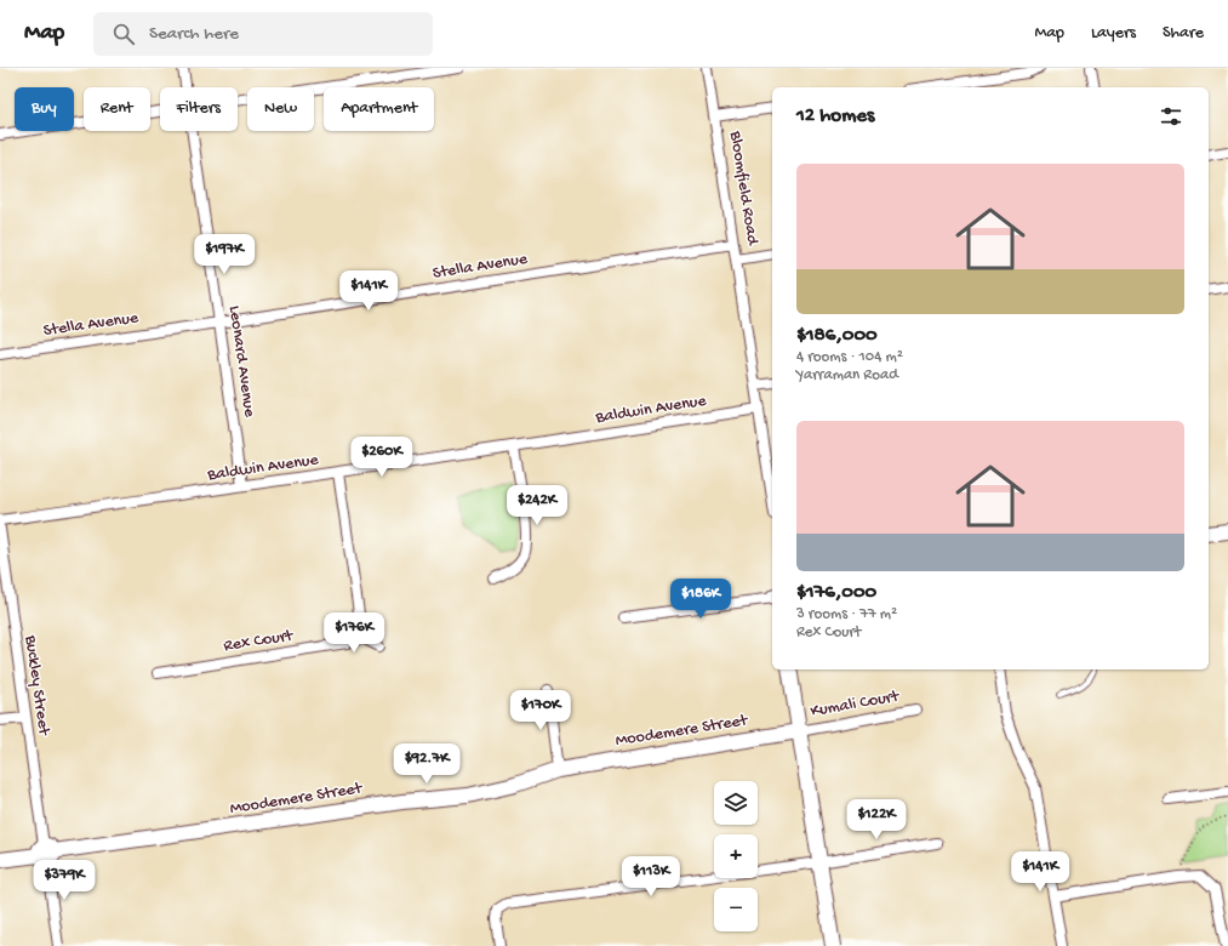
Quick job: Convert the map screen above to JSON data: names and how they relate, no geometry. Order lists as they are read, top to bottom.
{
  "streets": {
    "street": [
      "Bloomfield Road",
      "Stella Avenue",
      "Leonard Avenue",
      "Baldwin Avenue",
      "Rex Court",
      "Buckley Street",
      "Kumali Court",
      "Moodemere Street"
    ]
  },
  "crossings": [
    ["Bloomfield Road", "Stella Avenue"],
    ["Bloomfield Road", "Baldwin Avenue"],
    ["Stella Avenue", "Leonard Avenue"],
    ["Leonard Avenue", "Baldwin Avenue"],
    ["Buckley Street", "Moodemere Street"],
    ["Kumali Court", "Moodemere Street"]
  ],
  "page": {
    "header": "Map",
    "search": "Search here",
    "nav": ["Map", "Layers", "Share"],
    "chip": [
      "Buy",
      "Rent",
      "Filters",
      "New",
      "Apartment"
    ],
    "heading": "12 homes",
    "list": [
      {
        "name": "$186,000",
        "note": "4 rooms · 104 m² · Yarraman Road"
      },
      {
        "name": "$176,000",
        "note": "3 rooms · 77 m² · Rex Court"
      }
    ],
    "price": [
      "$197K",
      "$141K",
      "$260K",
      "$242K",
      "$186K",
      "$176K",
      "$170K",
      "$92.7K",
      "$122K",
      "$141K",
      "$113K",
      "$379K"
    ],
    "map_buttons": ["+", "−"]
  }
}
